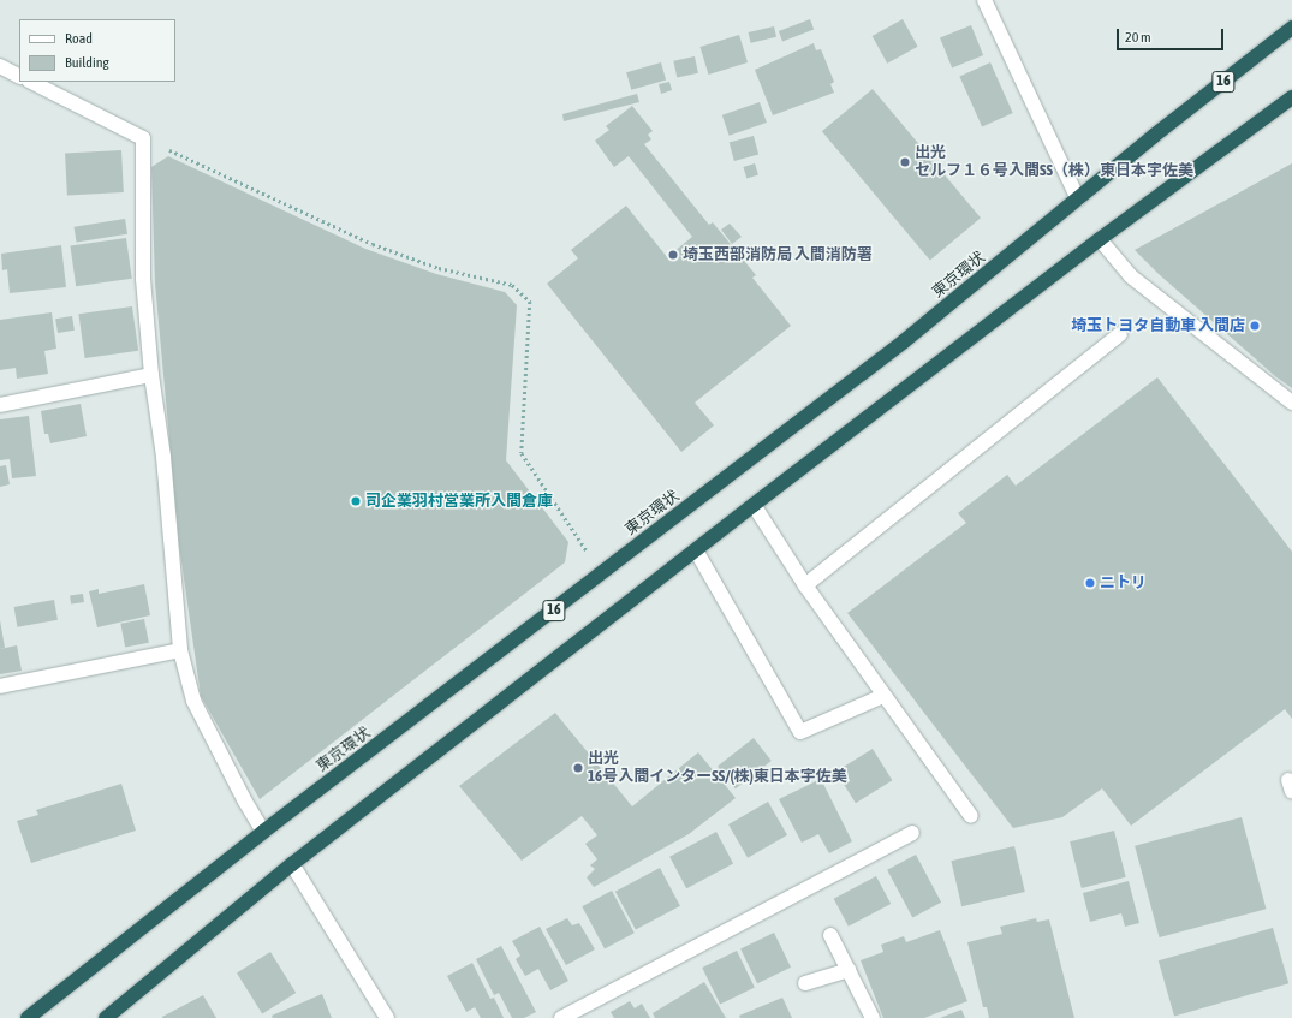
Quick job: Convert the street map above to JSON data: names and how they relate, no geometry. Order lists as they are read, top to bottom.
{
  "streets": {
    "highway": ["16", "東京環状"]
  },
  "places": [
    "出光 セルフ１６号入間SS（株）東日本宇佐美",
    "埼玉西部消防局 入間消防署",
    "埼玉トヨタ自動車 入間店",
    "司企業羽村営業所入間倉庫",
    "ニトリ",
    "出光 16号入間インターSS/(株)東日本宇佐美"
  ],
  "legend": ["Road", "Building"],
  "scale_bar": "20 m"
}
